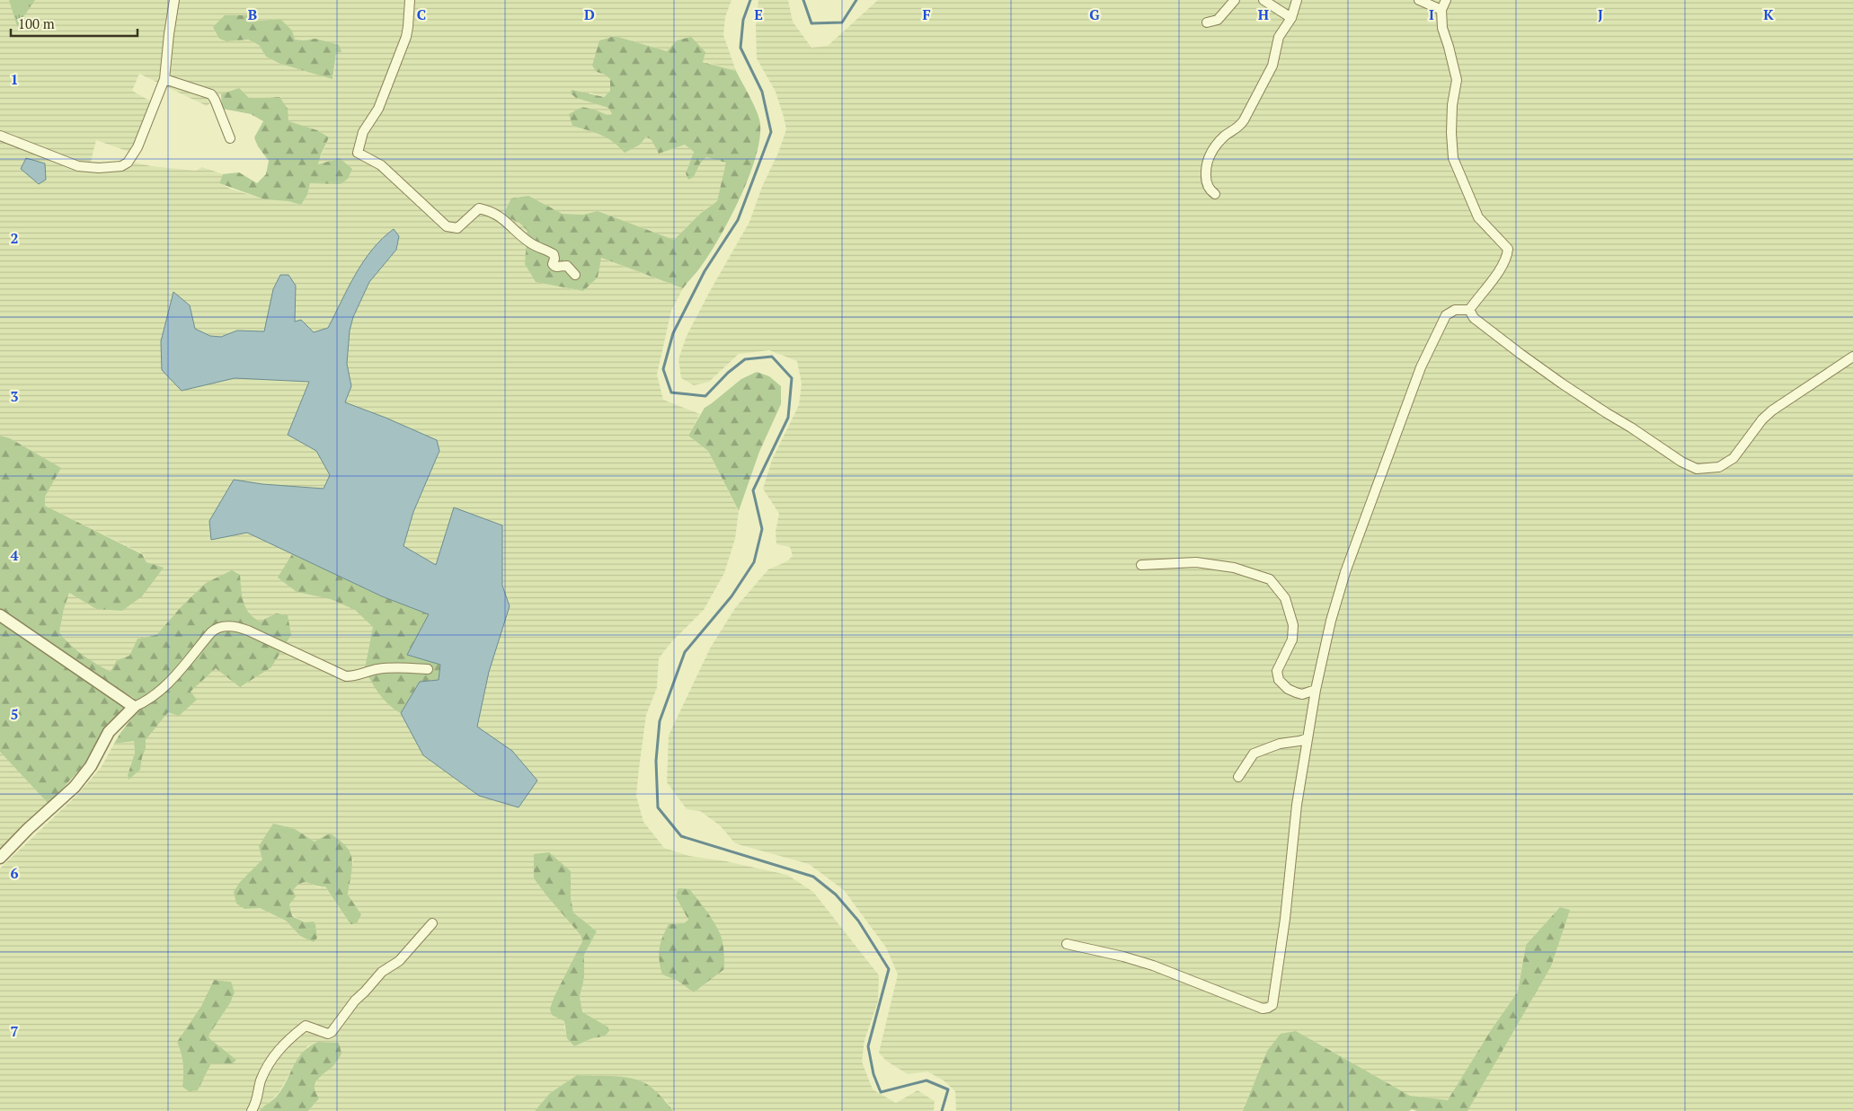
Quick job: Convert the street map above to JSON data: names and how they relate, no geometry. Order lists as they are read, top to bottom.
{
  "scale_bar": "100 m",
  "grid": {
    "columns": [
      "B",
      "C",
      "D",
      "E",
      "F",
      "G",
      "H",
      "I",
      "J",
      "K"
    ],
    "rows": [
      "1",
      "2",
      "3",
      "4",
      "5",
      "6",
      "7"
    ]
  }
}
